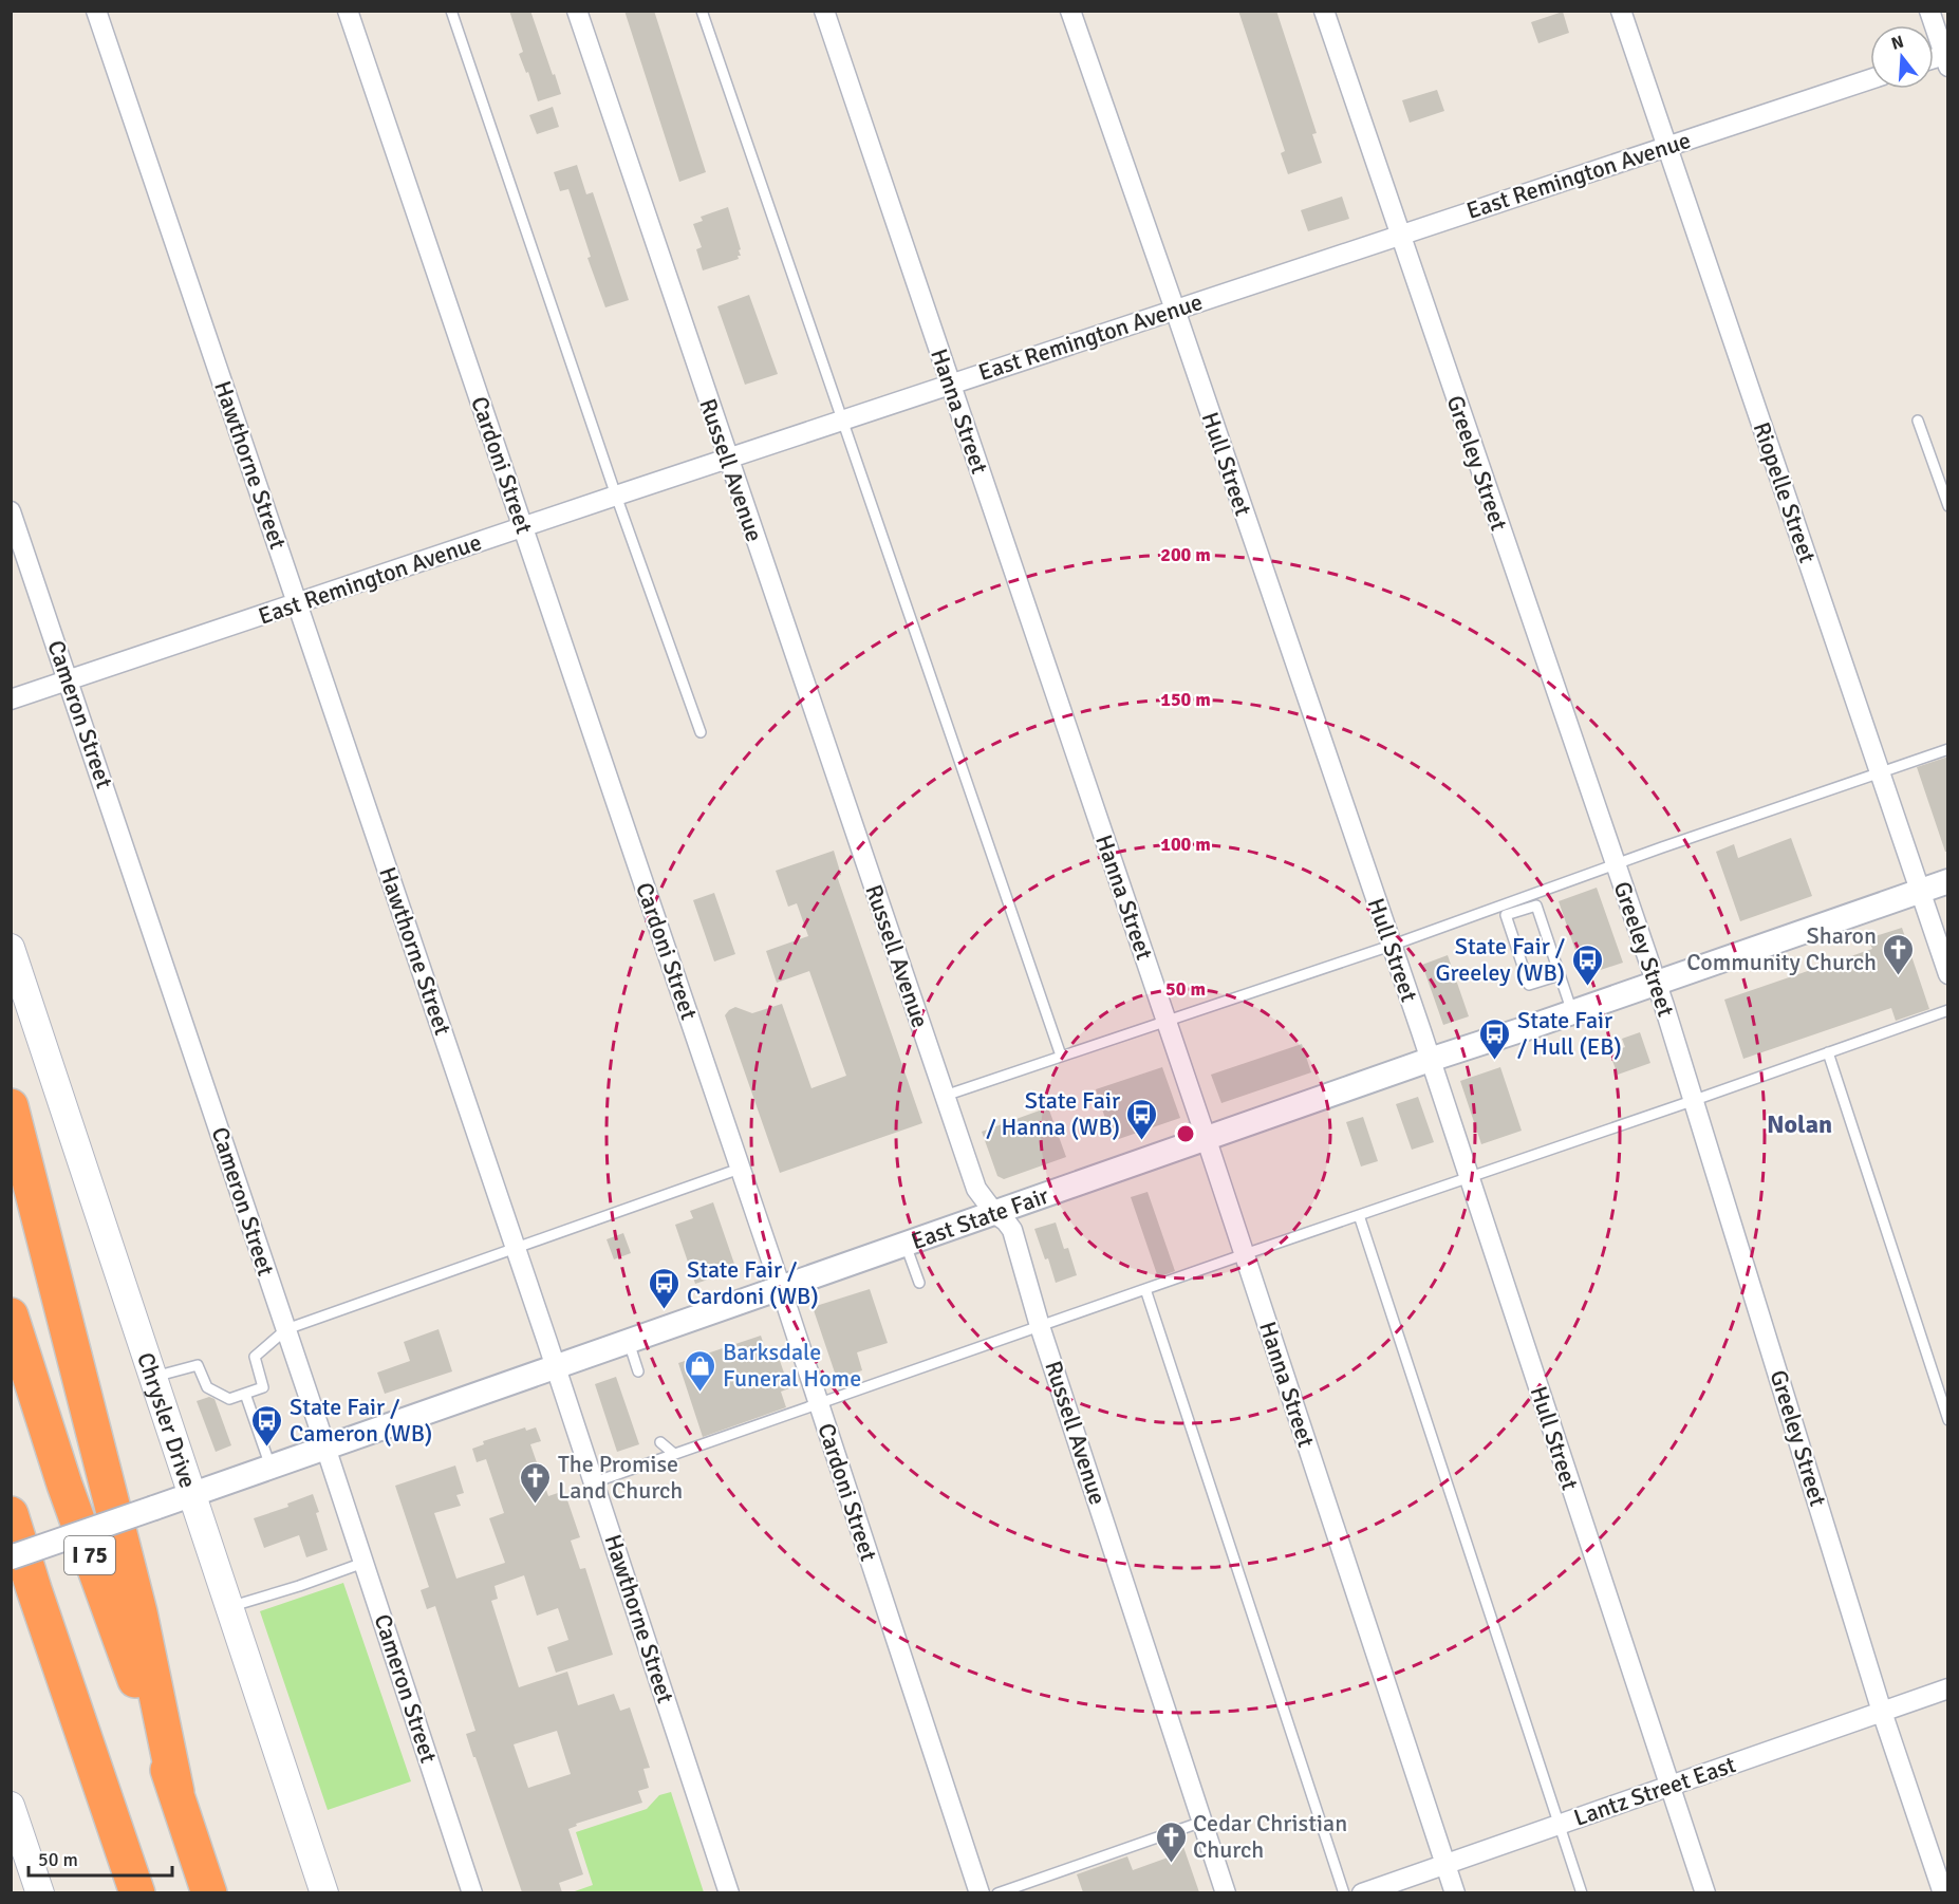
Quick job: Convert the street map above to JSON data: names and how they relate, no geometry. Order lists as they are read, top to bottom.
{
  "streets": {
    "highway": ["I 75"],
    "main road": ["Chrysler Drive"],
    "street": [
      "East Remington Avenue",
      "Hanna Street",
      "Greeley Street",
      "Hull Street",
      "Hawthorne Street",
      "Cardoni Street",
      "Russell Avenue",
      "Riopelle Street",
      "Cameron Street",
      "East State Fair",
      "Lantz Street East"
    ]
  },
  "crossings": [
    ["East Remington Avenue", "Hanna Street"],
    ["East Remington Avenue", "Greeley Street"],
    ["East Remington Avenue", "Hull Street"],
    ["East Remington Avenue", "Hawthorne Street"],
    ["East Remington Avenue", "Cardoni Street"],
    ["East Remington Avenue", "Russell Avenue"],
    ["East Remington Avenue", "Riopelle Street"],
    ["East Remington Avenue", "Cameron Street"],
    ["Hanna Street", "East State Fair"],
    ["Hanna Street", "Lantz Street East"],
    ["Greeley Street", "East State Fair"],
    ["Greeley Street", "Lantz Street East"],
    ["Hull Street", "East State Fair"],
    ["Hull Street", "Lantz Street East"],
    ["Hawthorne Street", "East State Fair"],
    ["Cardoni Street", "East State Fair"],
    ["Russell Avenue", "East State Fair"],
    ["Riopelle Street", "East State Fair"],
    ["Cameron Street", "East State Fair"],
    ["East State Fair", "Chrysler Drive"]
  ],
  "districts": ["Nolan"],
  "places": {
    "church": ["Sharon Community Church", "The Promise Land Church", "Cedar Christian Church"],
    "bus stop": [
      "State Fair / Greeley (WB)",
      "State Fair / Hull (EB)",
      "State Fair / Hanna (WB)",
      "State Fair / Cardoni (WB)",
      "State Fair / Cameron (WB)"
    ],
    "shop": ["Barksdale Funeral Home"]
  },
  "scale_bar": "50 m",
  "north": "top",
  "rings": [
    "200 m",
    "150 m",
    "100 m",
    "50 m"
  ]
}
